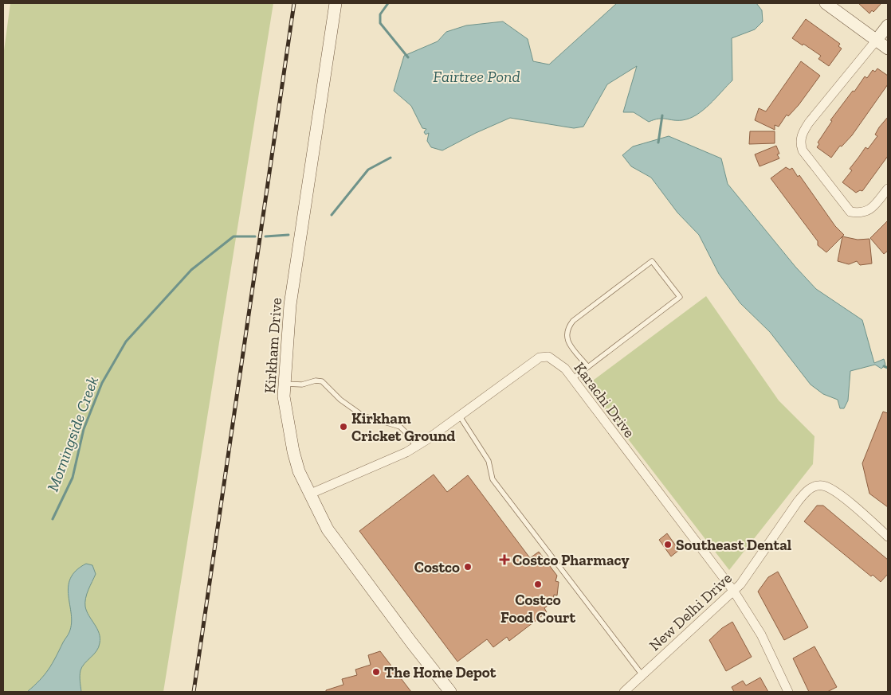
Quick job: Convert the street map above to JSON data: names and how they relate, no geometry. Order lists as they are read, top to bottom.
{
  "streets": {
    "street": ["Kirkham Drive", "Karachi Drive", "New Delhi Drive"]
  },
  "crossings": [
    ["Kirkham Drive", "Karachi Drive"],
    ["Karachi Drive", "New Delhi Drive"]
  ],
  "water": ["Fairtree Pond", "Morningside Creek"],
  "places": {
    "other": [
      "Kirkham Cricket Ground",
      "Southeast Dental",
      "Costco",
      "Costco Food Court",
      "The Home Depot"
    ],
    "health": ["Costco Pharmacy"]
  }
}
